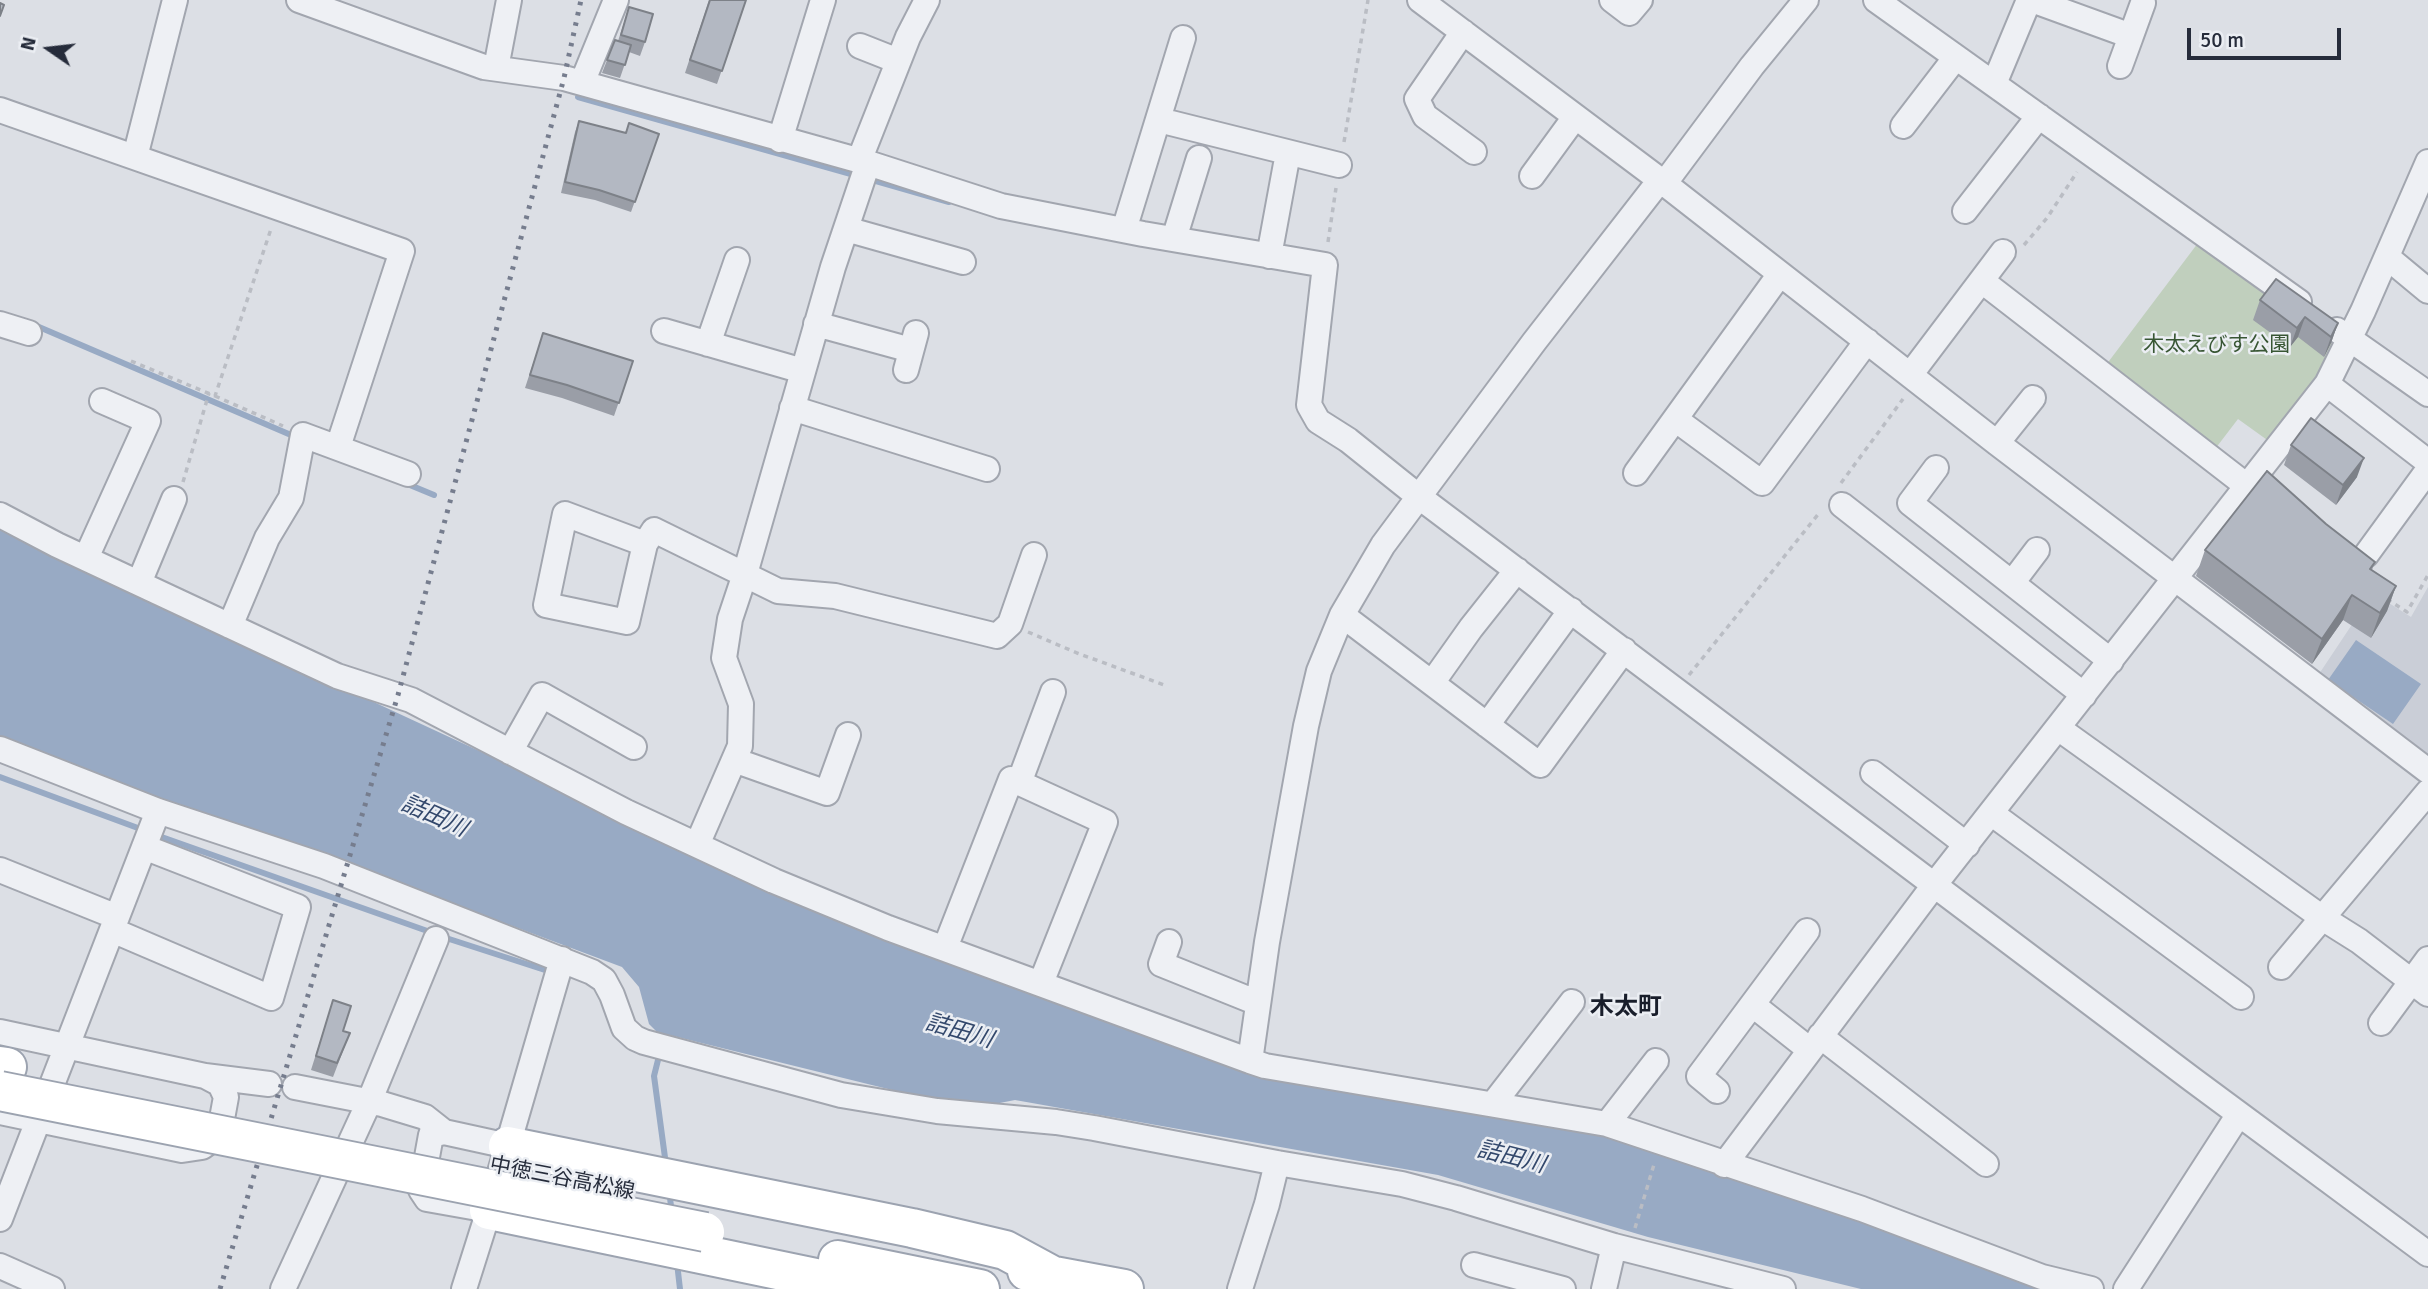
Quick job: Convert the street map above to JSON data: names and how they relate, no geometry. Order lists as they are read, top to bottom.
{
  "streets": {
    "main road": ["中徳三谷高松線"]
  },
  "districts": ["木太町"],
  "water": ["詰田川"],
  "parks": ["木太えびす公園"],
  "scale_bar": "50 m",
  "north": "left"
}
